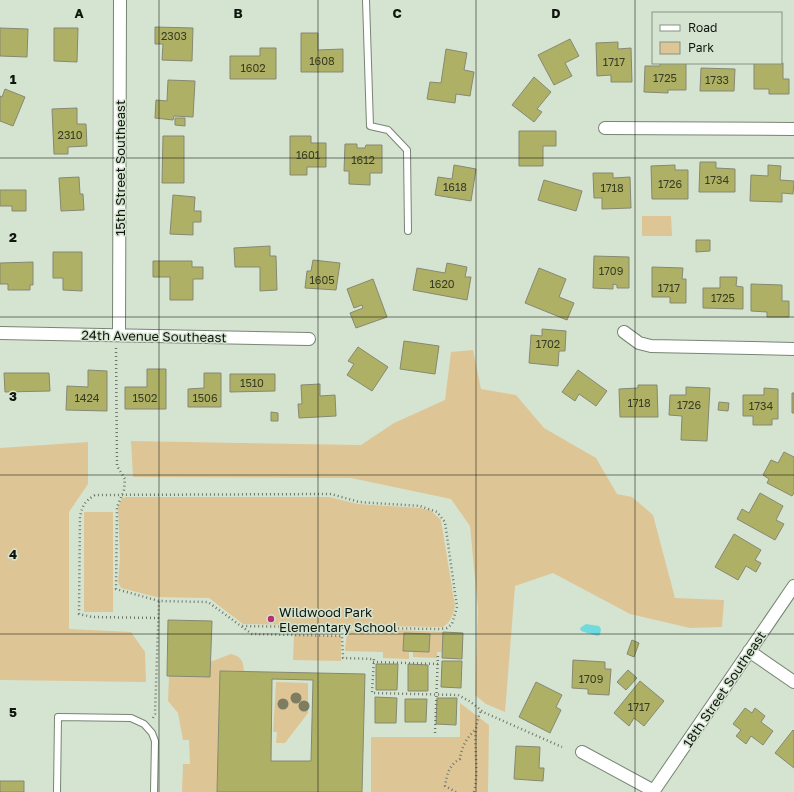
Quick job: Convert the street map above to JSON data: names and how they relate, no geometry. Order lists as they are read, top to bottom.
{
  "streets": {
    "street": ["15th Street Southeast", "24th Avenue Southeast", "18th Street Southeast"]
  },
  "crossings": [
    ["15th Street Southeast", "24th Avenue Southeast"]
  ],
  "places": ["Wildwood Park Elementary School"],
  "house_numbers": [
    "2303",
    "1608",
    "1717",
    "1602",
    "1725",
    "1733",
    "2310",
    "1601",
    "1612",
    "1734",
    "1726",
    "1618",
    "1718",
    "1709",
    "1605",
    "1620",
    "1717",
    "1725",
    "1702",
    "1510",
    "1424",
    "1502",
    "1506",
    "1718",
    "1726",
    "1734",
    "1709",
    "1717"
  ],
  "legend": ["Road", "Park"],
  "grid": {
    "columns": [
      "A",
      "B",
      "C",
      "D"
    ],
    "rows": [
      "1",
      "2",
      "3",
      "4",
      "5"
    ]
  }
}
